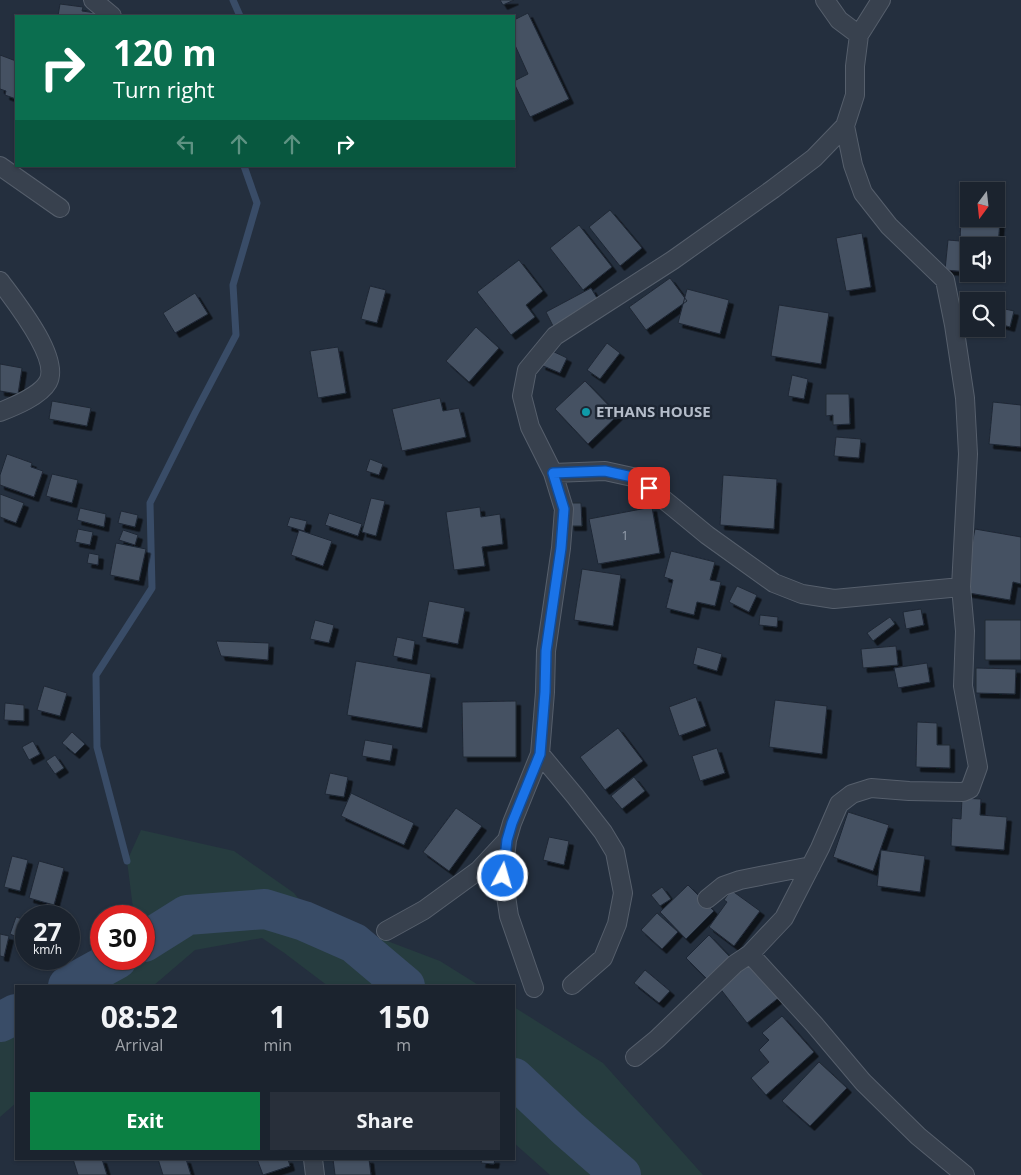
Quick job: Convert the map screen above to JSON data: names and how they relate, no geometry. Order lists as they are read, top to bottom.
{
  "places": ["ETHANS HOUSE"],
  "house_numbers": ["1"],
  "north": "bottom",
  "page": {
    "turn": ["120 m", "Turn right"],
    "speed": "27 km/h",
    "limit": "30",
    "eta": [
      "08:52",
      "Arrival",
      "1",
      "min",
      "150",
      "m"
    ],
    "buttons": ["Exit", "Share"]
  }
}
